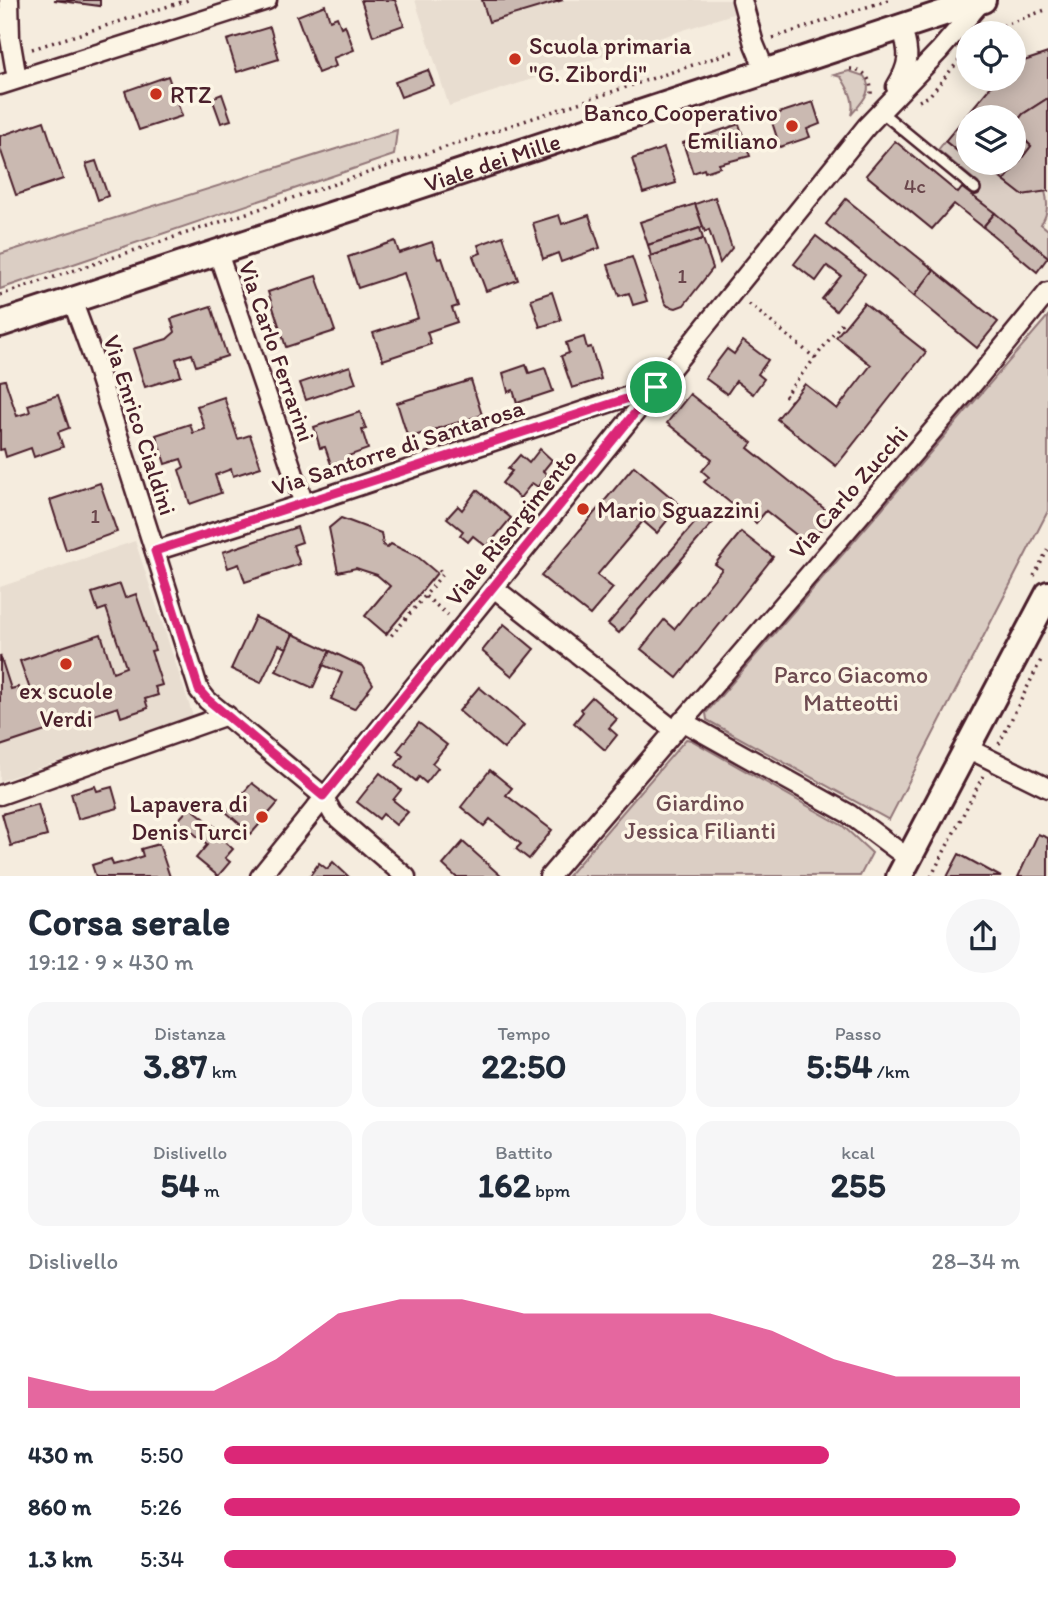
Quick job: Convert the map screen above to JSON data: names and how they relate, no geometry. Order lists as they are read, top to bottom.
{
  "streets": {
    "main road": ["Viale dei Mille"],
    "street": [
      "Via Carlo Ferrarini",
      "Via Enrico Cialdini",
      "Via Santorre di Santarosa",
      "Via Carlo Zucchi",
      "Viale Risorgimento"
    ]
  },
  "crossings": [
    ["Viale dei Mille", "Via Carlo Ferrarini"],
    ["Viale dei Mille", "Via Enrico Cialdini"],
    ["Viale dei Mille", "Viale Risorgimento"],
    ["Via Carlo Ferrarini", "Via Santorre di Santarosa"],
    ["Via Enrico Cialdini", "Via Santorre di Santarosa"],
    ["Via Enrico Cialdini", "Viale Risorgimento"],
    ["Via Santorre di Santarosa", "Viale Risorgimento"]
  ],
  "parks": ["Parco Giacomo Matteotti", "Giardino Jessica Filianti"],
  "places": [
    "Scuola primaria \"G. Zibordi\"",
    "RTZ",
    "Banco Cooperativo Emiliano",
    "Mario Sguazzini",
    "ex scuole Verdi",
    "Lapavera di Denis Turci"
  ],
  "house_numbers": ["4c", "1", "1"],
  "page": {
    "heading": ["Corsa serale", "19:12 · 9 × 430 m"],
    "stats": [
      ["Distanza", "3.87 km"],
      ["Tempo", "22:50"],
      ["Passo", "5:54 /km"],
      ["Dislivello", "54 m"],
      ["Battito", "162 bpm"],
      ["kcal", "255"]
    ],
    "chart": ["Dislivello", "28–34 m"],
    "list": [
      {
        "name": "430 m",
        "note": "5:50"
      },
      {
        "name": "860 m",
        "note": "5:26"
      },
      {
        "name": "1.3 km",
        "note": "5:34"
      }
    ]
  }
}
